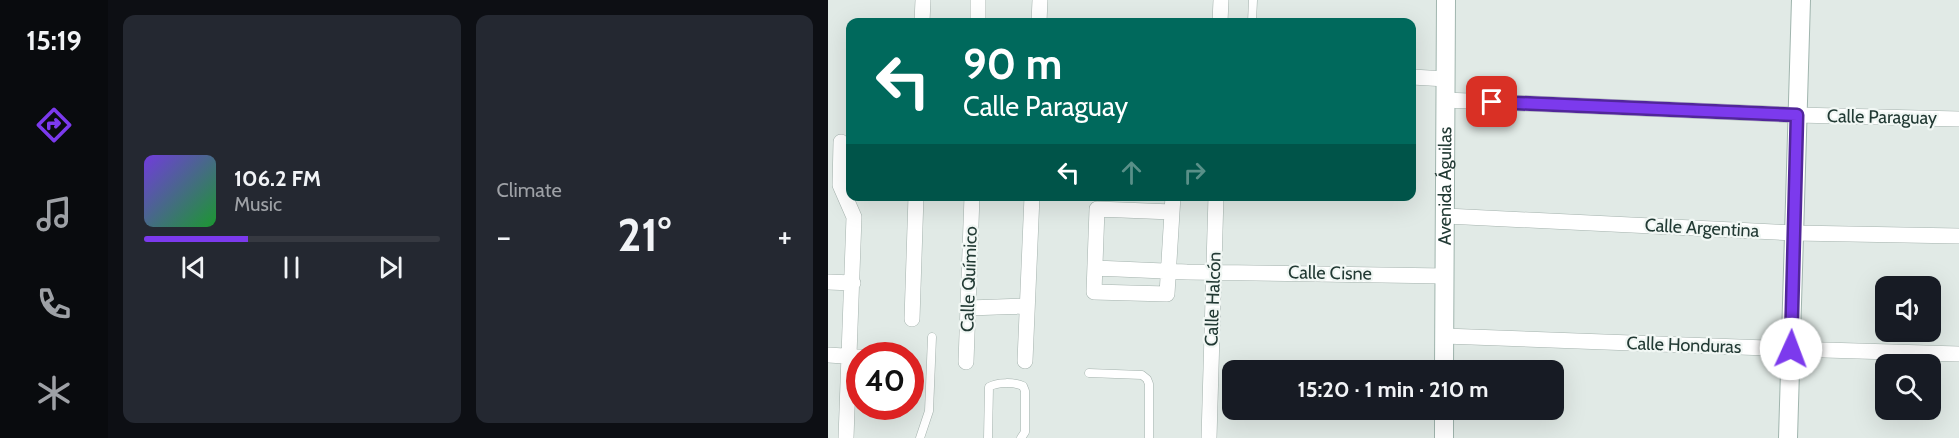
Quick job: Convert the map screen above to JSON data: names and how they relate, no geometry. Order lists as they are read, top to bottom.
{
  "streets": {
    "street": [
      "Calle Paraguay",
      "Avenida Águilas",
      "Calle Argentina",
      "Calle Cisne",
      "Calle Químico",
      "Calle Halcón",
      "Calle Honduras"
    ]
  },
  "crossings": [
    ["Calle Paraguay", "Avenida Águilas"],
    ["Avenida Águilas", "Calle Argentina"],
    ["Avenida Águilas", "Calle Cisne"],
    ["Avenida Águilas", "Calle Honduras"],
    ["Calle Cisne", "Calle Halcón"]
  ],
  "page": {
    "tabs": "15:19",
    "tile": "Climate",
    "turn": ["90 m", "Calle Paraguay"],
    "song": ["106.2 FM", "Music"],
    "heat": ["−", "21°", "+"],
    "limit": "40",
    "trip": "15:20 · 1 min · 210 m"
  }
}
